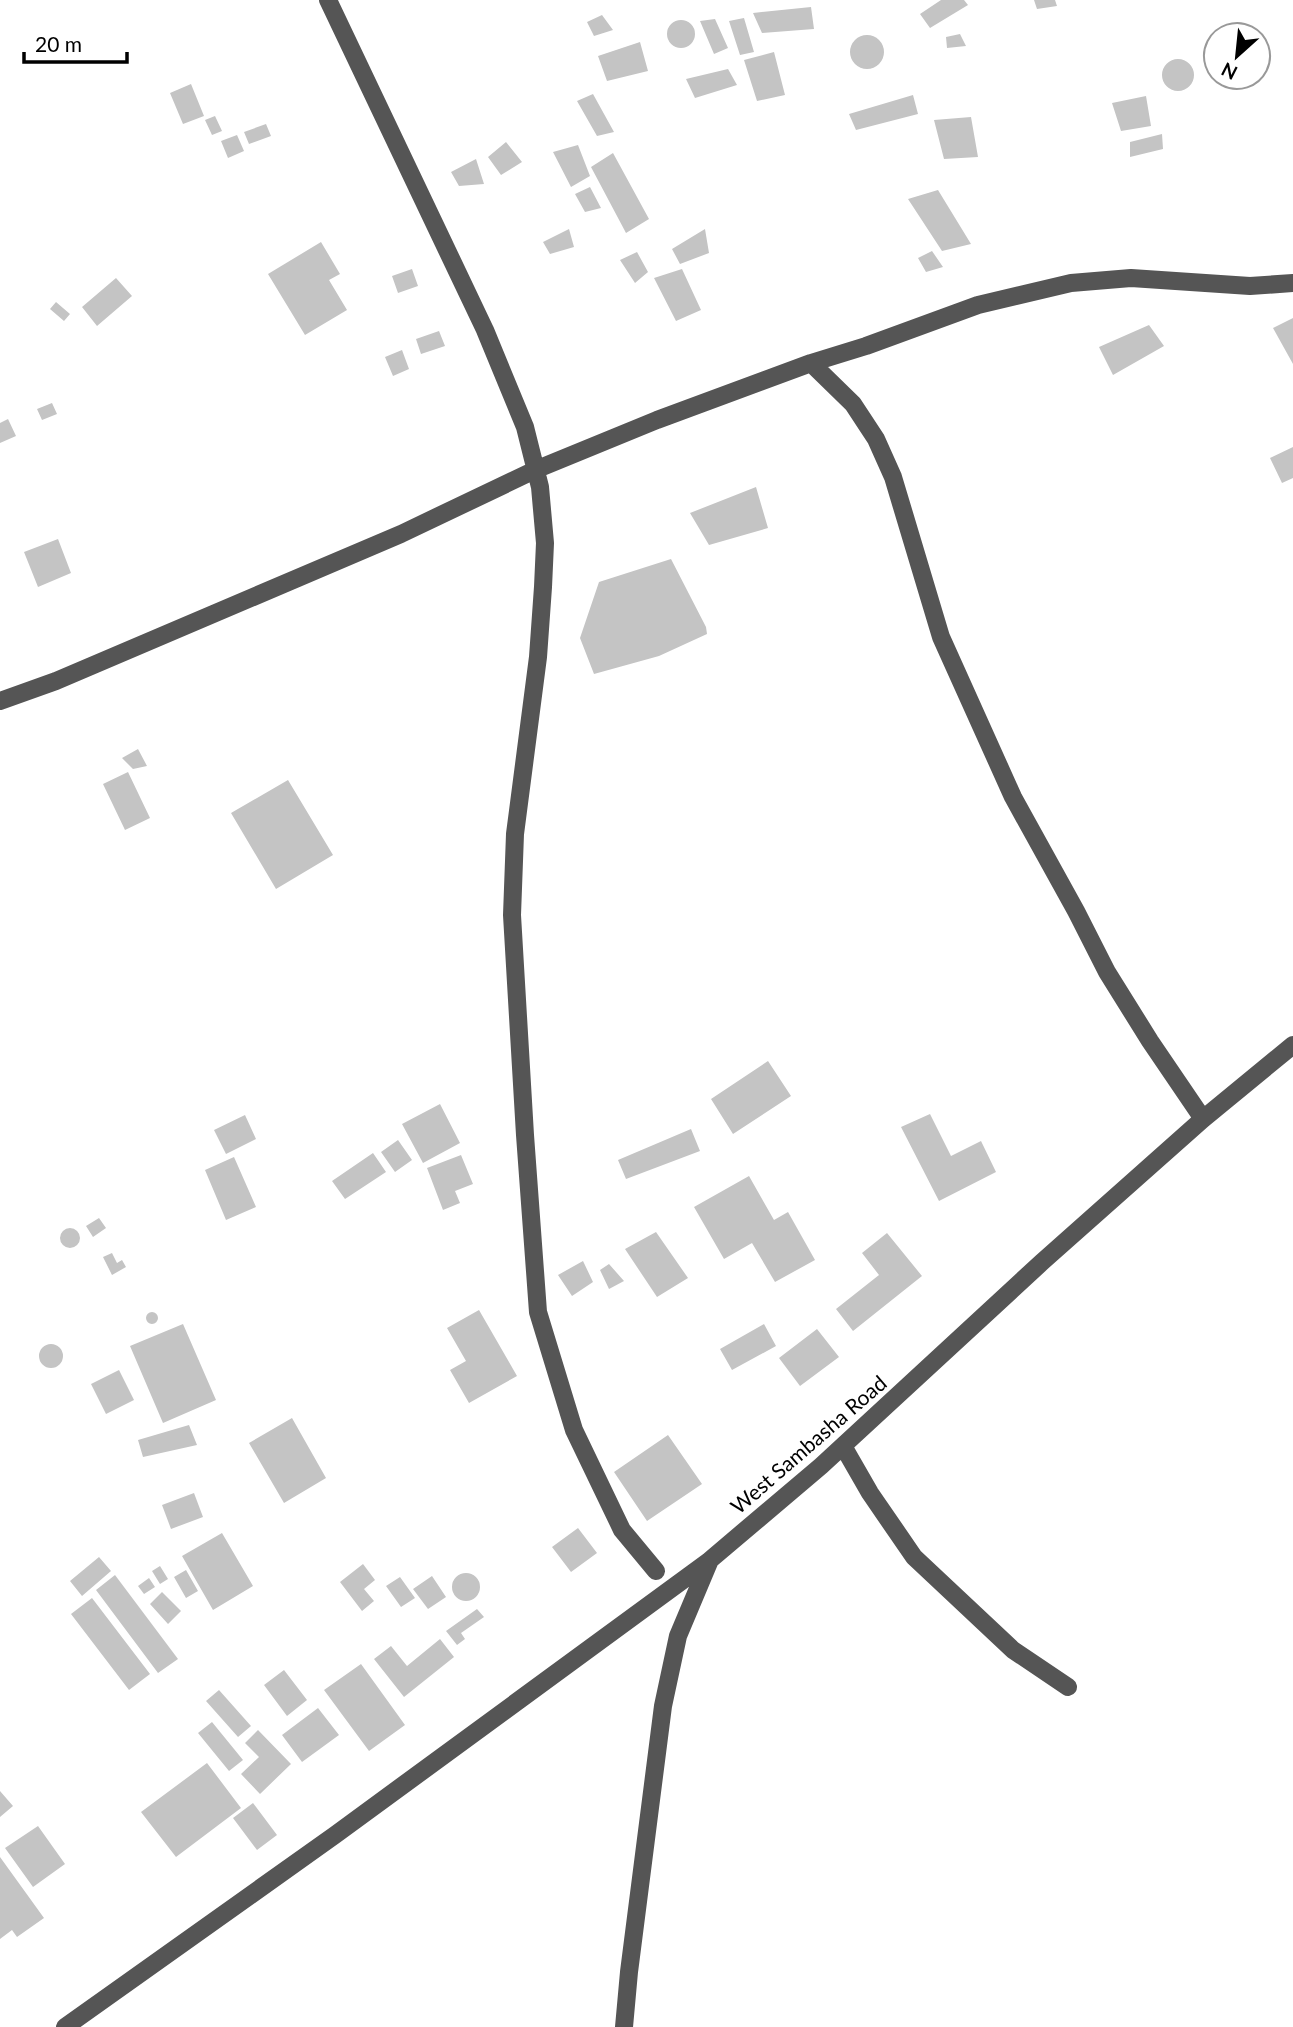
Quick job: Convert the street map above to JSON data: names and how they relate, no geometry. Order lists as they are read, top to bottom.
{
  "streets": {
    "street": ["West Sambasha Road"]
  },
  "scale_bar": "20 m",
  "north": "bottom left"
}
